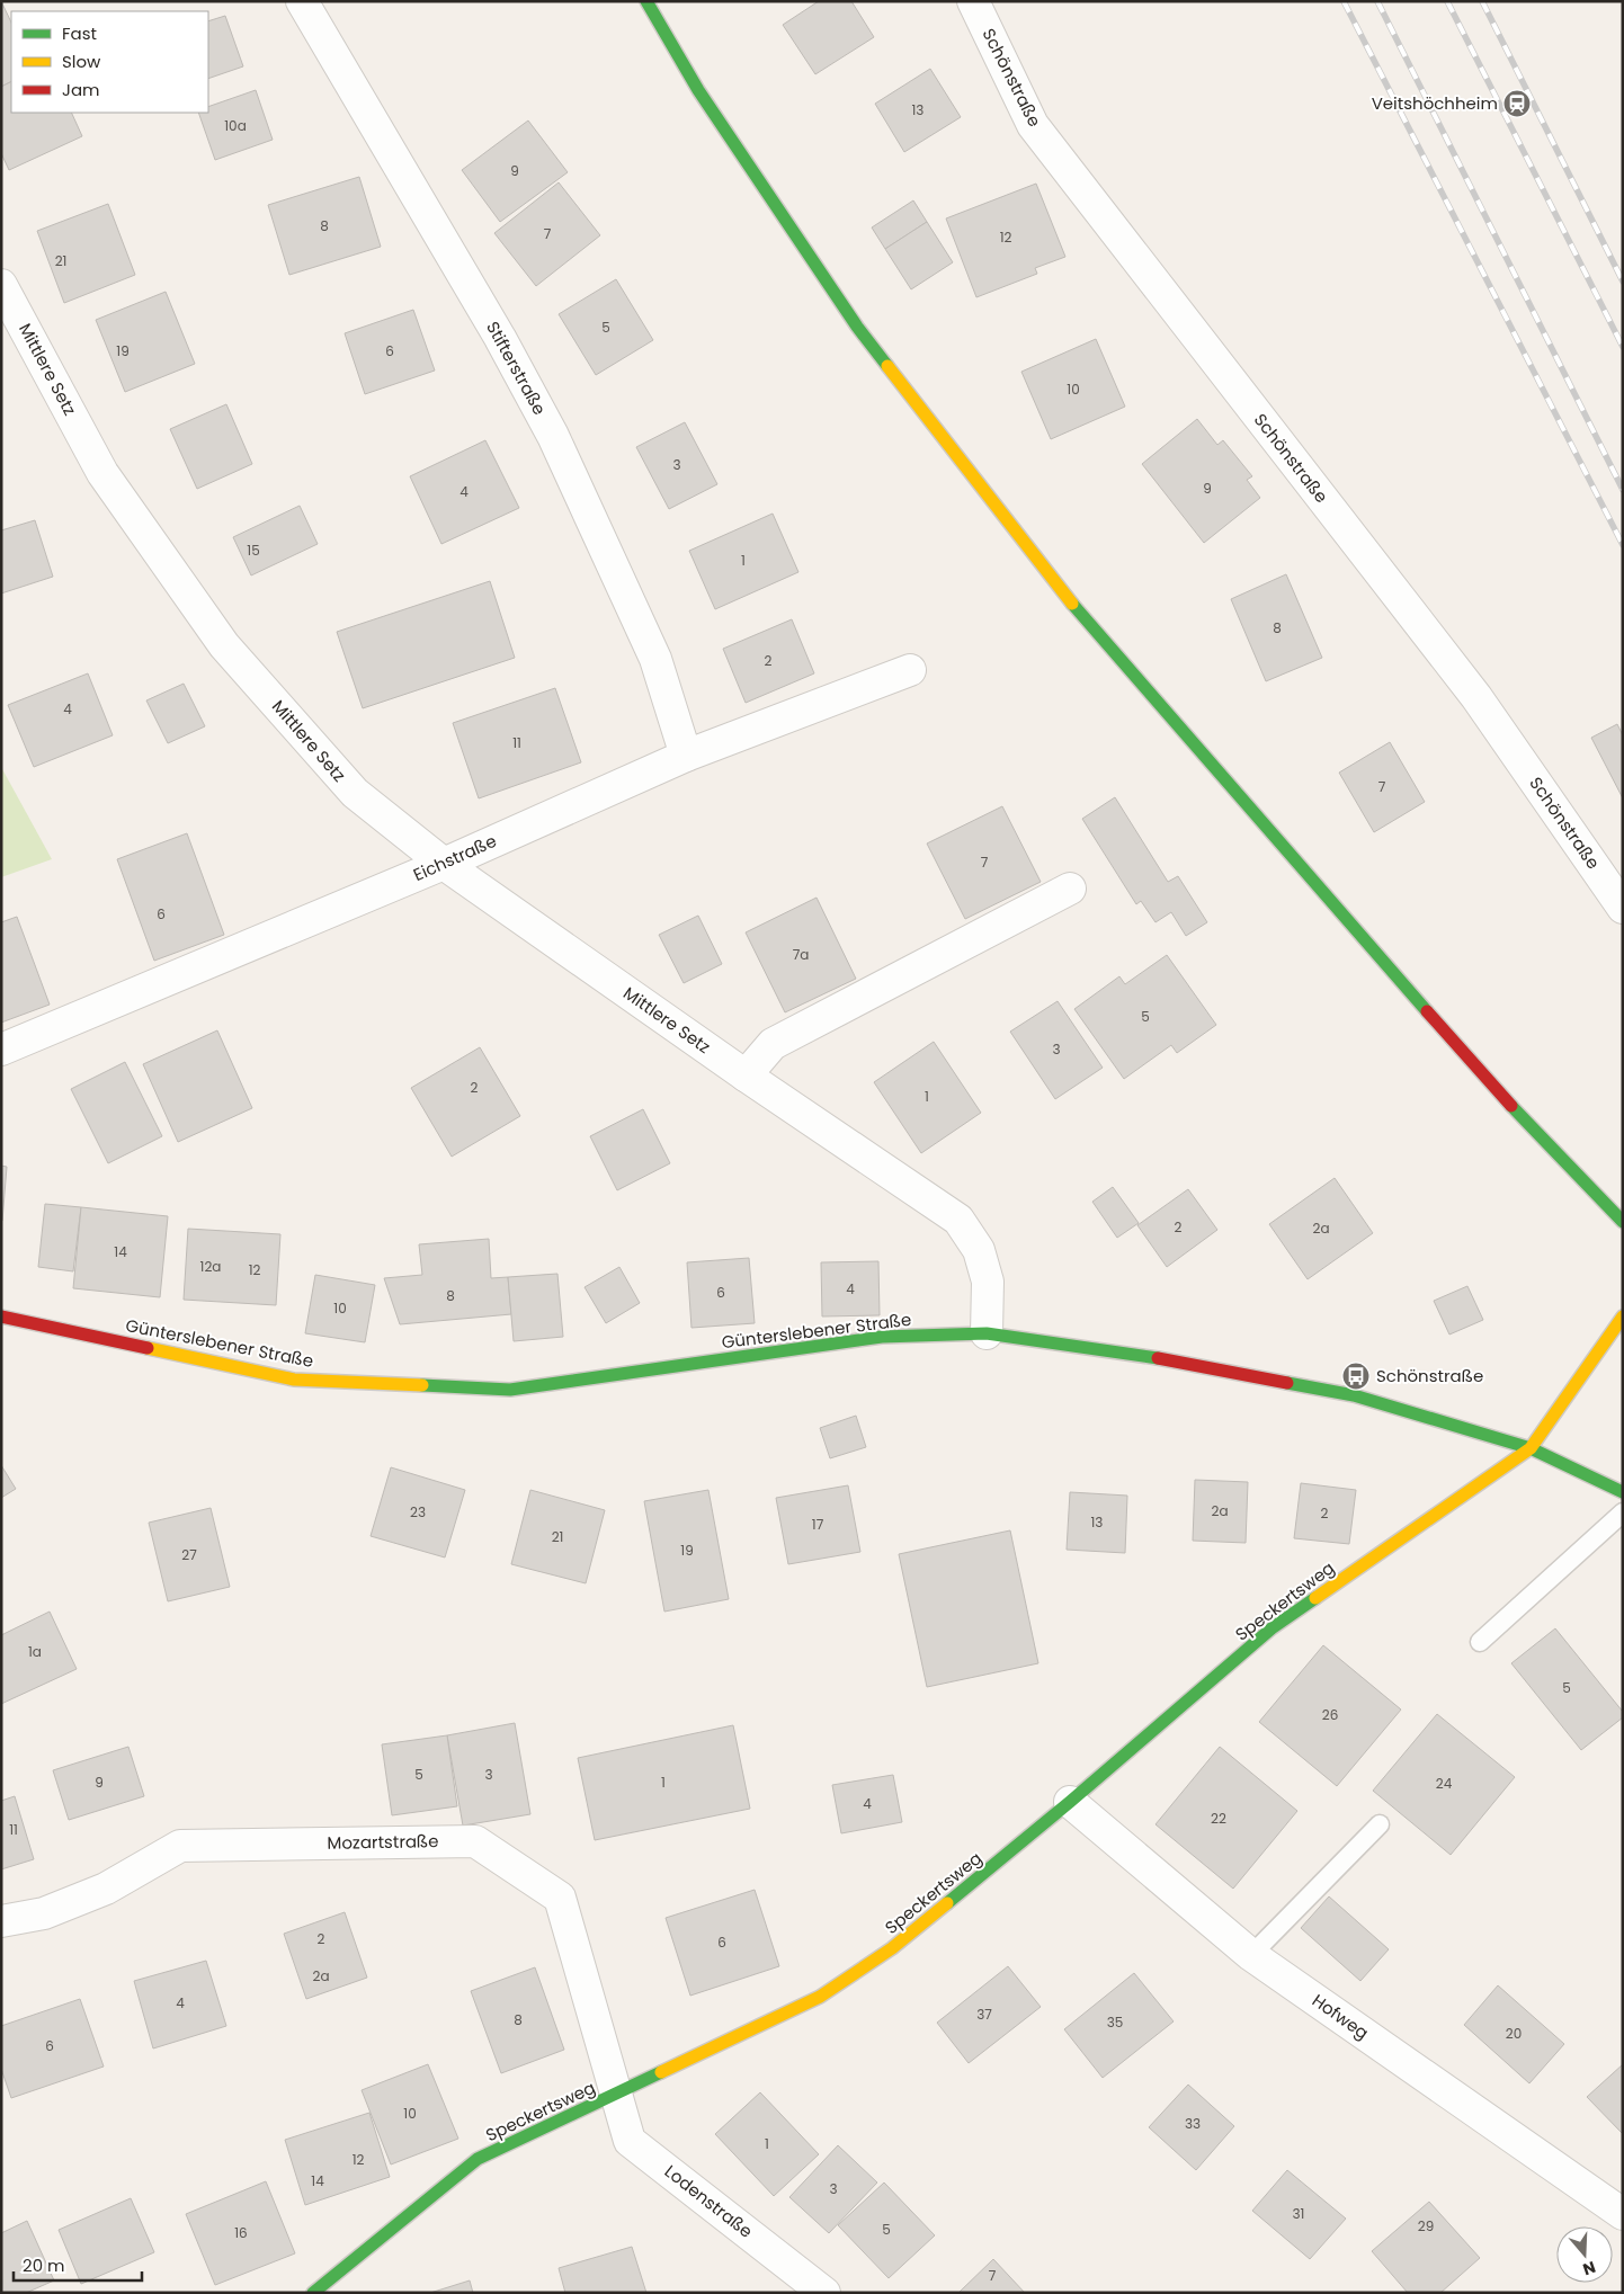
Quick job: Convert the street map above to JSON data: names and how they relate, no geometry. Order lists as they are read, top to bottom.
{
  "streets": {
    "street": [
      "Schönstraße",
      "Stifterstraße",
      "Mittlere Setz",
      "Eichstraße",
      "Günterslebener Straße",
      "Speckertsweg",
      "Mozartstraße",
      "Hofweg",
      "Lodenstraße"
    ]
  },
  "crossings": [
    ["Stifterstraße", "Eichstraße"],
    ["Mittlere Setz", "Eichstraße"],
    ["Mittlere Setz", "Günterslebener Straße"],
    ["Günterslebener Straße", "Speckertsweg"],
    ["Speckertsweg", "Mozartstraße"],
    ["Speckertsweg", "Hofweg"],
    ["Speckertsweg", "Lodenstraße"],
    ["Mozartstraße", "Lodenstraße"]
  ],
  "places": {
    "station": ["Veitshöchheim"],
    "bus stop": ["Schönstraße"]
  },
  "house_numbers": [
    "13",
    "10a",
    "9",
    "8",
    "7",
    "12",
    "21",
    "5",
    "19",
    "6",
    "10",
    "3",
    "9",
    "4",
    "15",
    "1",
    "8",
    "2",
    "4",
    "11",
    "7",
    "7",
    "6",
    "7a",
    "5",
    "3",
    "2",
    "1",
    "2",
    "2a",
    "14",
    "12a",
    "12",
    "4",
    "6",
    "8",
    "10",
    "2a",
    "23",
    "2",
    "13",
    "17",
    "21",
    "19",
    "27",
    "1a",
    "5",
    "26",
    "5",
    "3",
    "9",
    "1",
    "24",
    "4",
    "22",
    "11",
    "2",
    "6",
    "2a",
    "4",
    "37",
    "8",
    "35",
    "20",
    "6",
    "10",
    "33",
    "1",
    "12",
    "14",
    "3",
    "31",
    "29",
    "5",
    "16",
    "7"
  ],
  "legend": ["Fast", "Slow", "Jam"],
  "scale_bar": "20 m",
  "north": "bottom"
}
